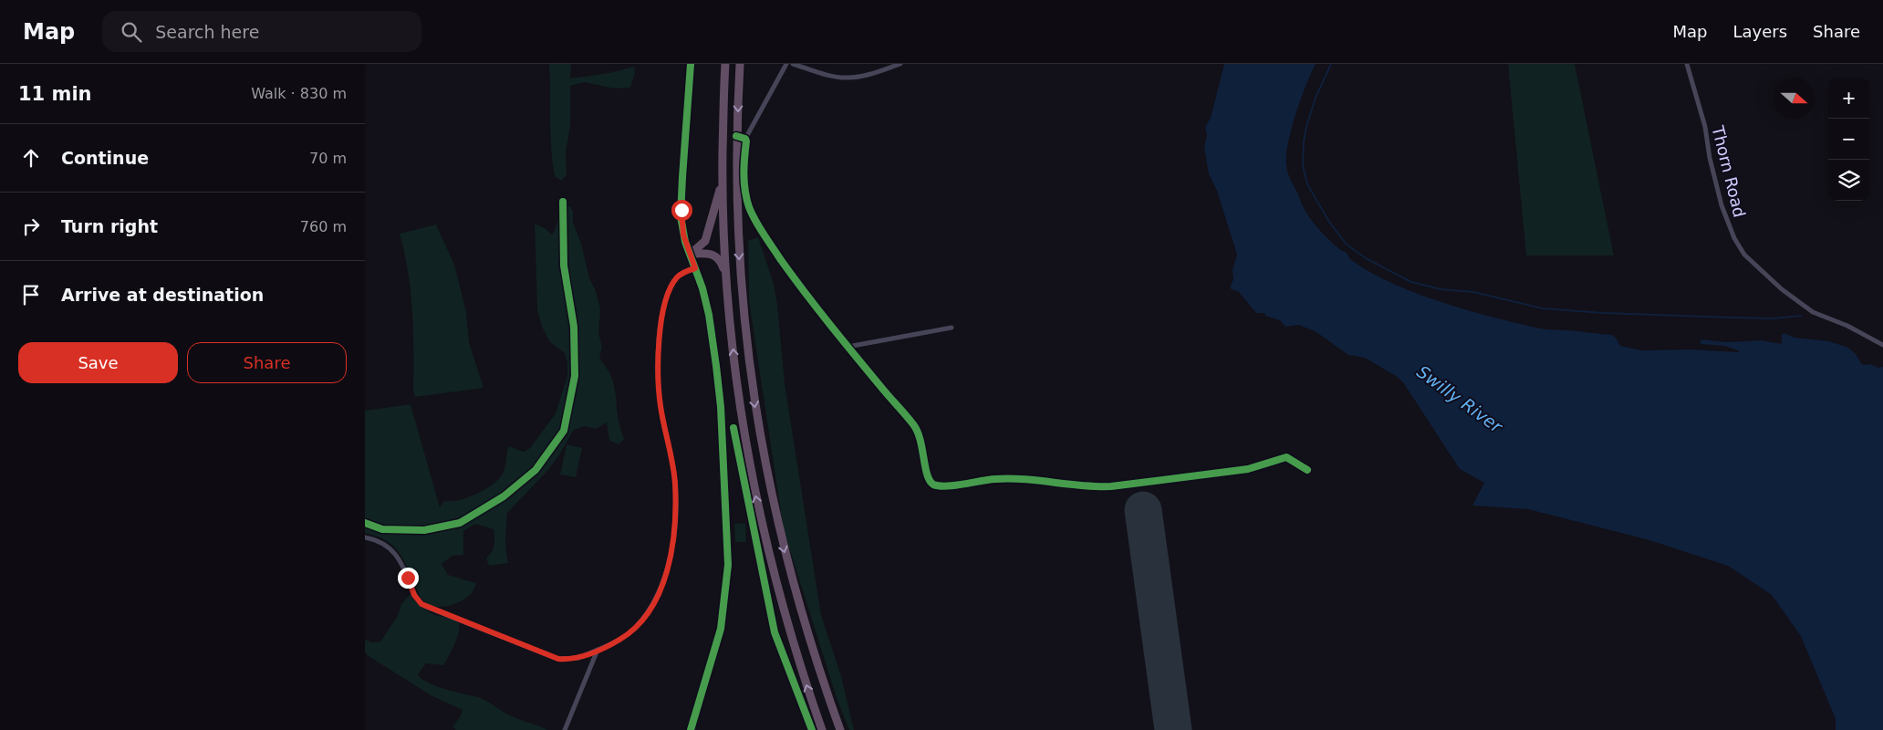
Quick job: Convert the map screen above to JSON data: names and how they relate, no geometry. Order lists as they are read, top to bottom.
{
  "streets": {
    "street": ["Thorn Road"]
  },
  "water": ["Swilly River"],
  "north": "right",
  "page": {
    "header": "Map",
    "search": "Search here",
    "nav": ["Map", "Layers", "Share"],
    "heading": ["11 min", "Walk · 830 m"],
    "map_buttons": ["+", "−"],
    "list": [
      ["Continue", "70 m"],
      ["Turn right", "760 m"],
      "Arrive at destination"
    ],
    "buttons": ["Save", "Share"]
  }
}
